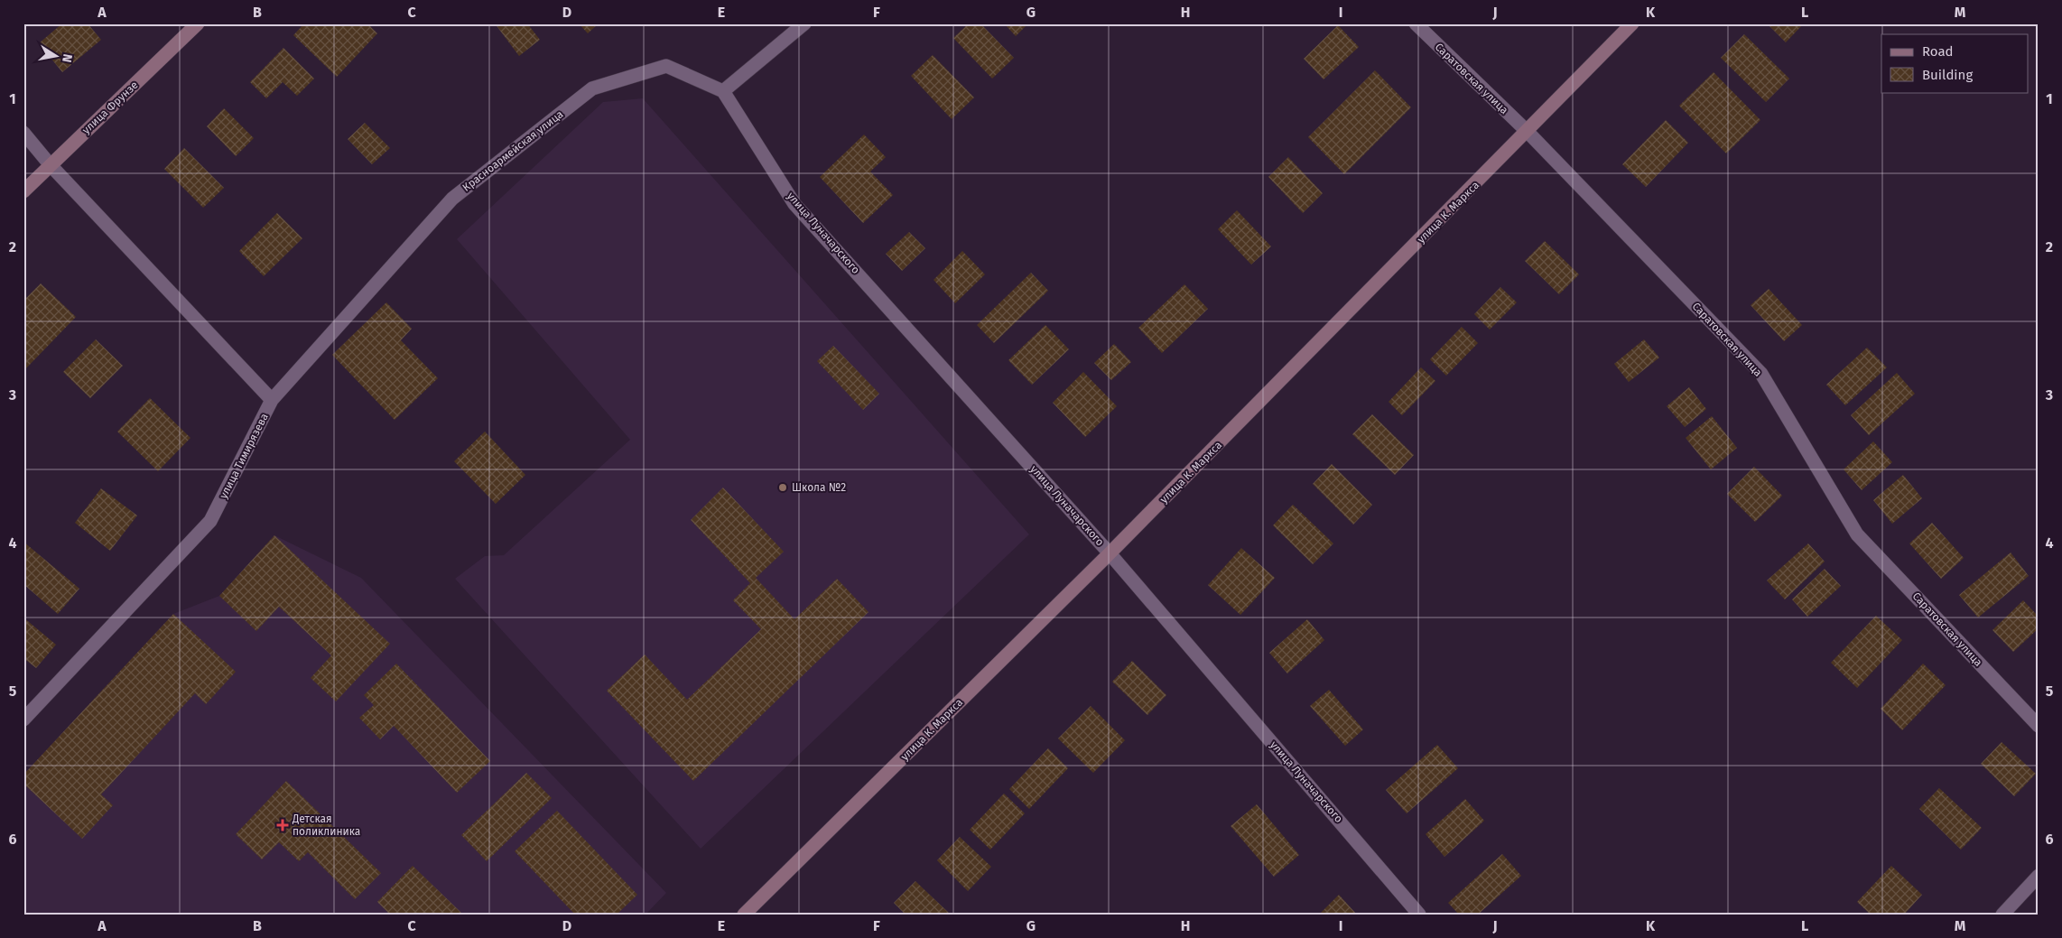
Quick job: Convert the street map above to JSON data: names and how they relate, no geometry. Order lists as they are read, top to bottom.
{
  "streets": {
    "main road": ["улица Фрунзе", "улица К. Маркса"],
    "street": [
      "Саратовская улица",
      "Красноармейская улица",
      "улица Луначарского",
      "улица Тимирязева"
    ]
  },
  "crossings": [
    ["Саратовская улица", "улица К. Маркса"],
    ["улица Фрунзе", "улица Тимирязева"],
    ["Красноармейская улица", "улица Луначарского"],
    ["Красноармейская улица", "улица Тимирязева"],
    ["улица К. Маркса", "улица Луначарского"]
  ],
  "places": {
    "other": ["Школа №2"],
    "health": ["Детская поликлиника"]
  },
  "legend": ["Road", "Building"],
  "north": "right",
  "grid": {
    "columns": [
      "A",
      "B",
      "C",
      "D",
      "E",
      "F",
      "G",
      "H",
      "I",
      "J",
      "K",
      "L",
      "M"
    ],
    "rows": [
      "1",
      "2",
      "3",
      "4",
      "5",
      "6"
    ]
  }
}
